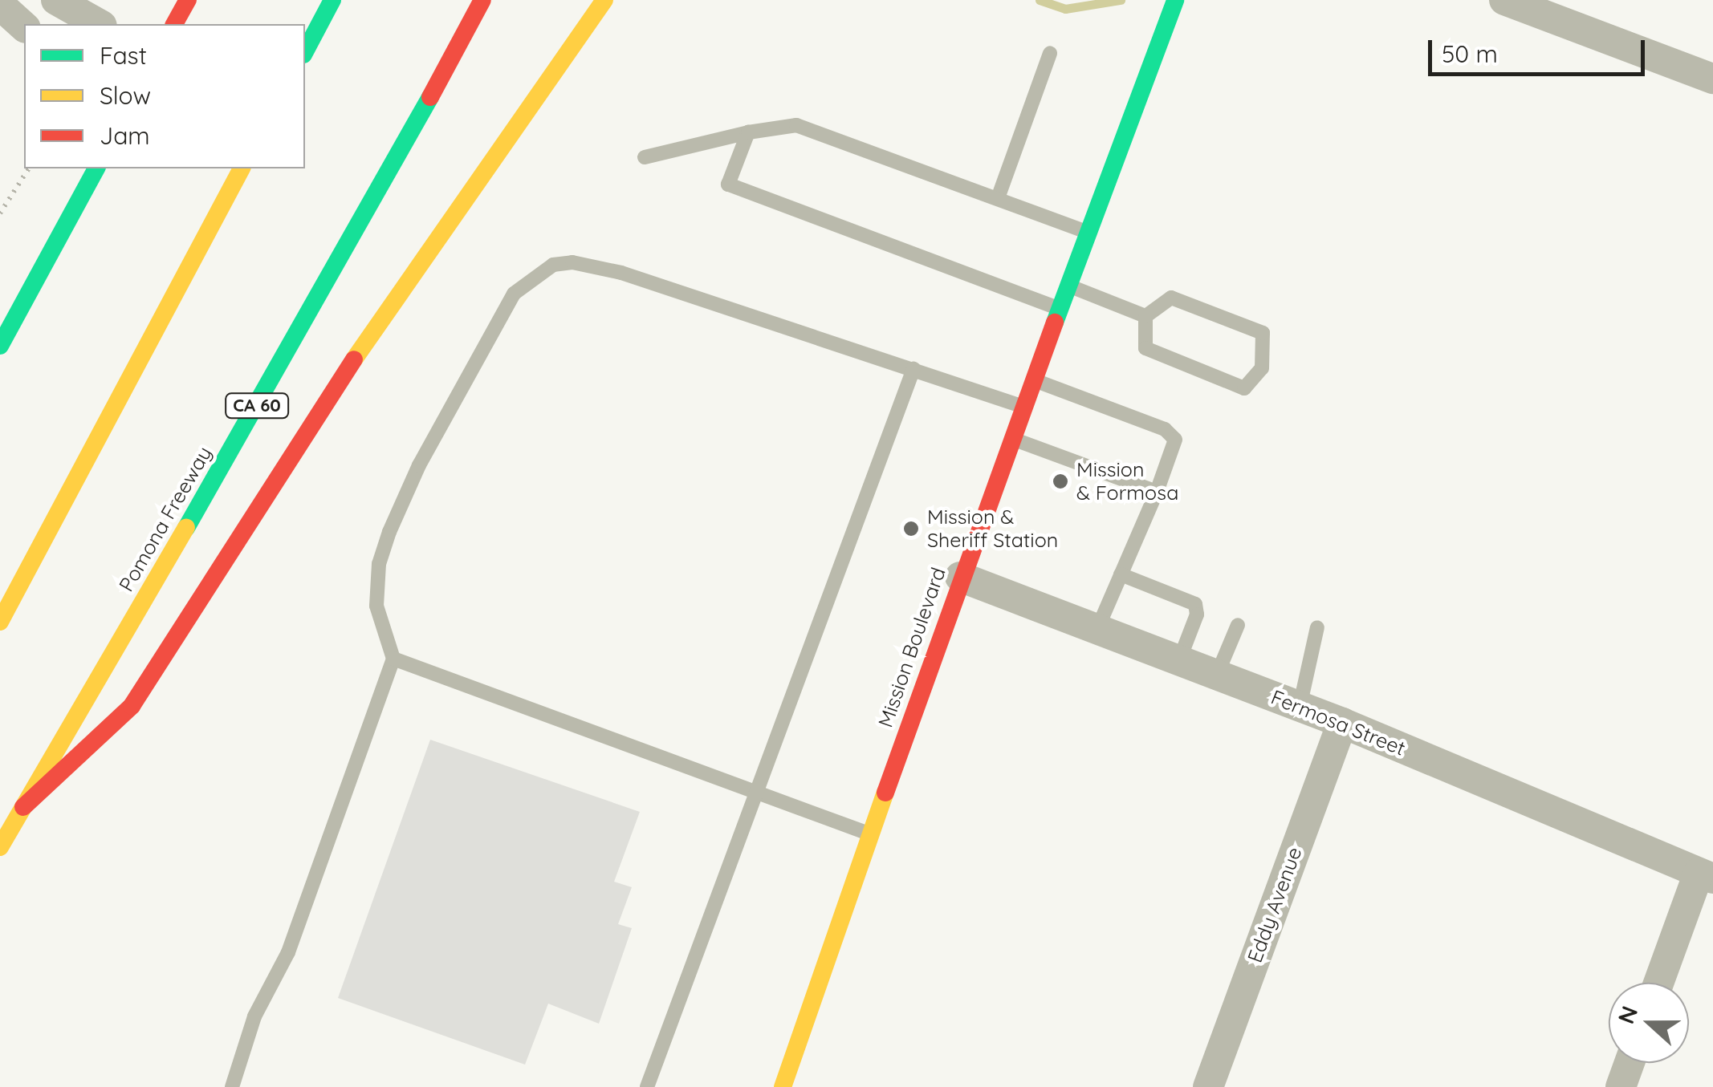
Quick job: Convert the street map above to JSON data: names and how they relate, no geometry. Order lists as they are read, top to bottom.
{
  "streets": {
    "main road": ["CA 60", "Pomona Freeway", "Mission Boulevard"],
    "street": ["Fermosa Street", "Eddy Avenue"]
  },
  "crossings": [
    ["Mission Boulevard", "Fermosa Street"],
    ["Fermosa Street", "Eddy Avenue"]
  ],
  "places": ["Mission & Formosa", "Mission & Sheriff Station"],
  "legend": ["Fast", "Slow", "Jam"],
  "scale_bar": "50 m",
  "north": "left"
}
